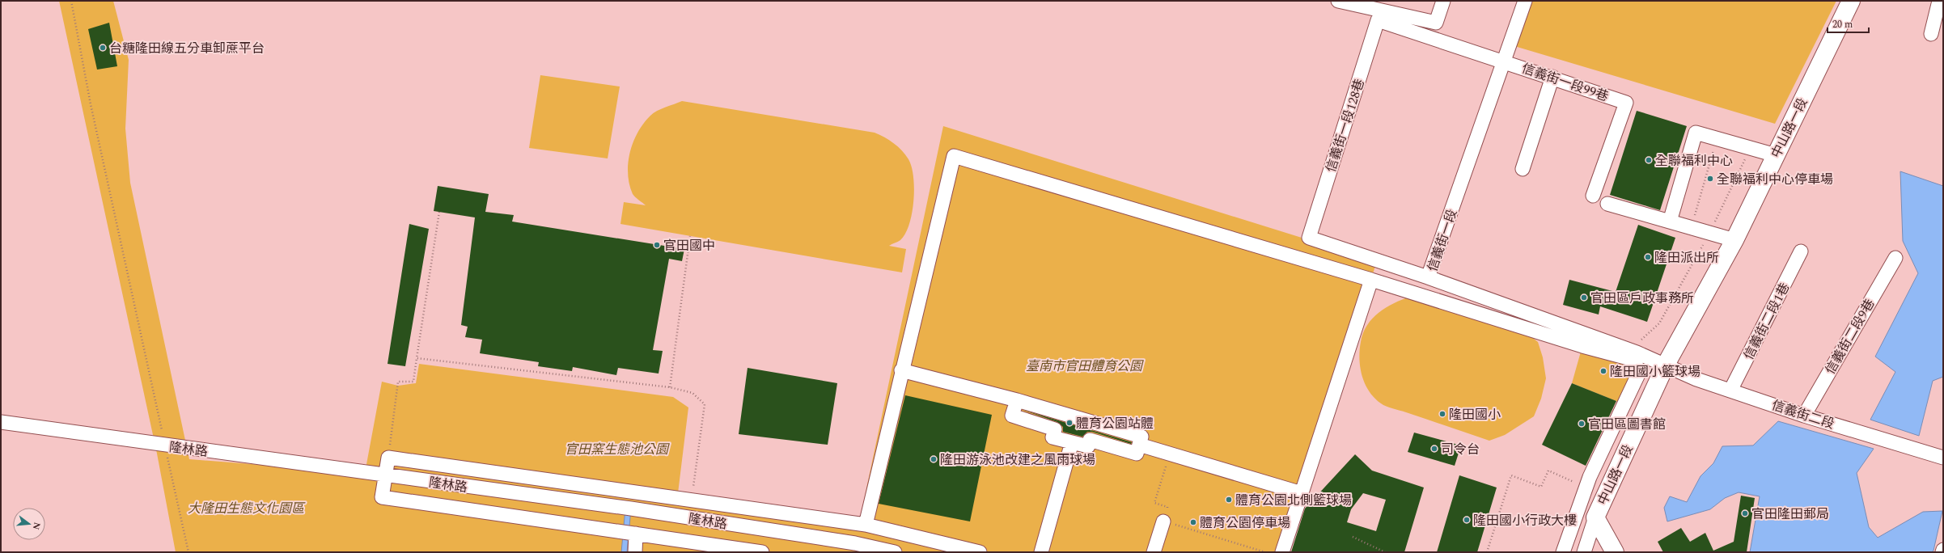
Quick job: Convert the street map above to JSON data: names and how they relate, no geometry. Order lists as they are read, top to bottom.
{
  "streets": {
    "main road": ["中山路一段"],
    "street": [
      "信義街一段99巷",
      "信義街一段128巷",
      "信義街一段",
      "信義街二段1巷",
      "信義街二段9巷",
      "信義街二段",
      "隆林路"
    ]
  },
  "crossings": [
    ["信義街一段99巷", "信義街一段128巷"],
    ["信義街一段99巷", "信義街一段"],
    ["信義街一段128巷", "信義街一段"],
    ["中山路一段", "信義街一段"],
    ["中山路一段", "信義街二段"],
    ["信義街一段", "信義街二段"],
    ["信義街二段1巷", "信義街二段"],
    ["信義街二段9巷", "信義街二段"]
  ],
  "parks": ["臺南市官田體育公園", "官田窯生態池公園", "大隆田生態文化園區"],
  "places": [
    "台糖隆田線五分車卸蔗平台",
    "全聯福利中心",
    "全聯福利中心停車場",
    "官田國中",
    "隆田派出所",
    "官田區戶政事務所",
    "隆田國小籃球場",
    "隆田國小",
    "體育公園站體",
    "官田區圖書館",
    "司令台",
    "隆田游泳池改建之風雨球場",
    "體育公園北側籃球場",
    "官田隆田郵局",
    "隆田國小行政大樓",
    "體育公園停車場"
  ],
  "scale_bar": "20 m",
  "north": "right"
}
